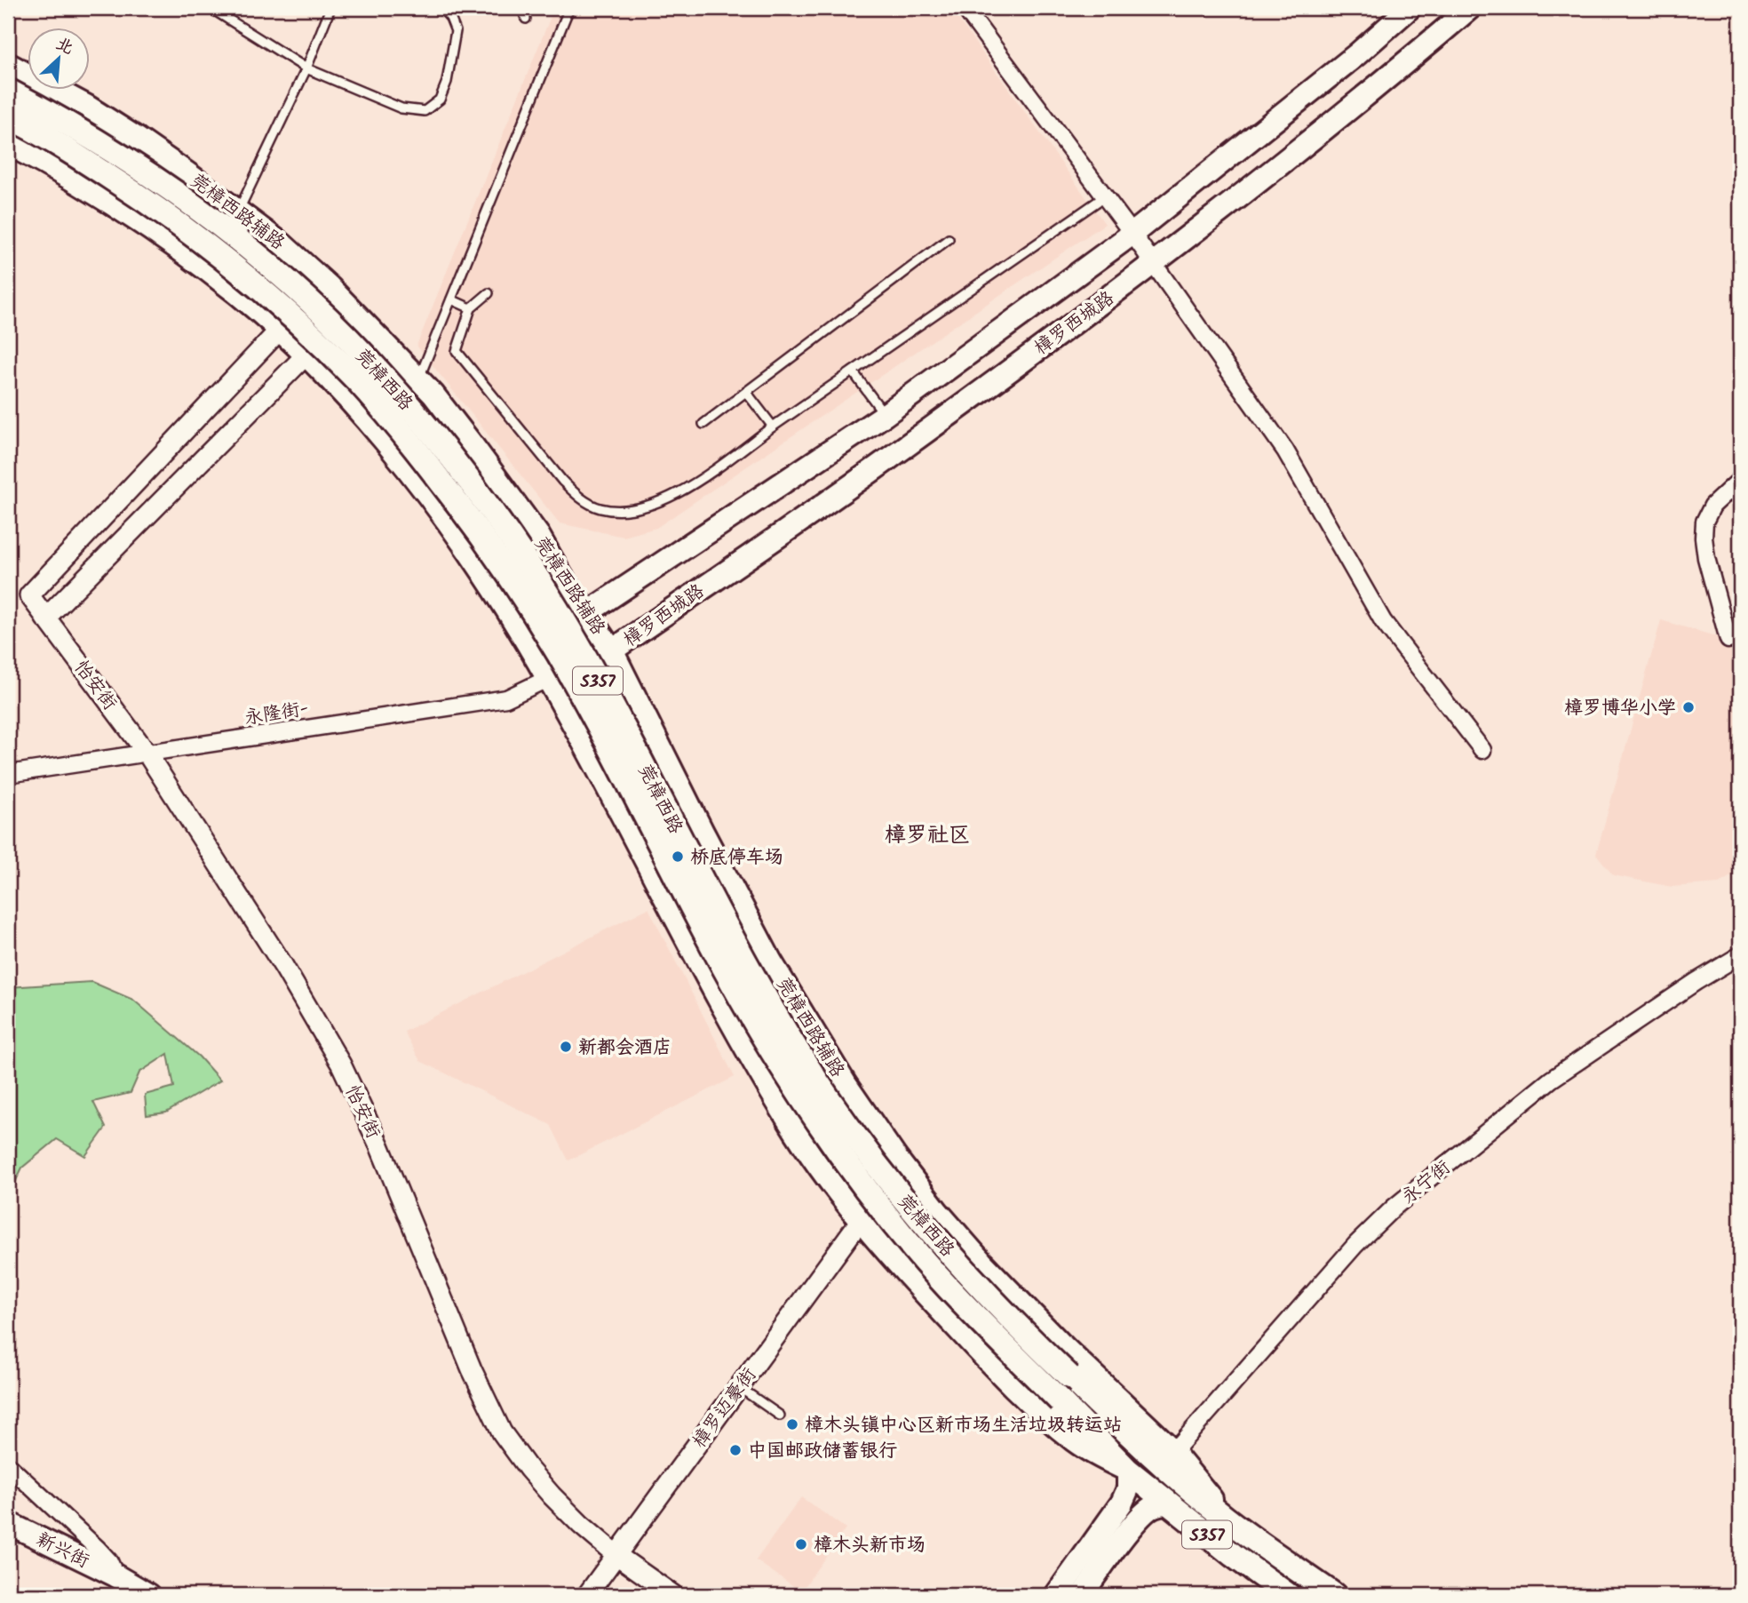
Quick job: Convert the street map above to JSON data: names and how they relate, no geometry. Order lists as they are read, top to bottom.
{
  "streets": {
    "main road": [
      "莞樟西路辅路",
      "樟罗西城路",
      "莞樟西路",
      "S357",
      "新兴街"
    ],
    "street": [
      "怡安街",
      "永隆街-",
      "永宁街",
      "樟罗迈豪街"
    ]
  },
  "crossings": [
    ["莞樟西路辅路", "樟罗西城路"],
    ["莞樟西路辅路", "莞樟西路"],
    ["莞樟西路辅路", "永宁街"],
    ["樟罗西城路", "永隆街-"],
    ["莞樟西路", "永宁街"],
    ["怡安街", "永隆街-"],
    ["怡安街", "樟罗迈豪街"]
  ],
  "districts": ["樟罗社区"],
  "places": [
    "樟罗博华小学",
    "桥底停车场",
    "新都会酒店",
    "樟木头镇中心区新市场生活垃圾转运站",
    "中国邮政储蓄银行",
    "樟木头新市场"
  ],
  "north": "top right"
}
